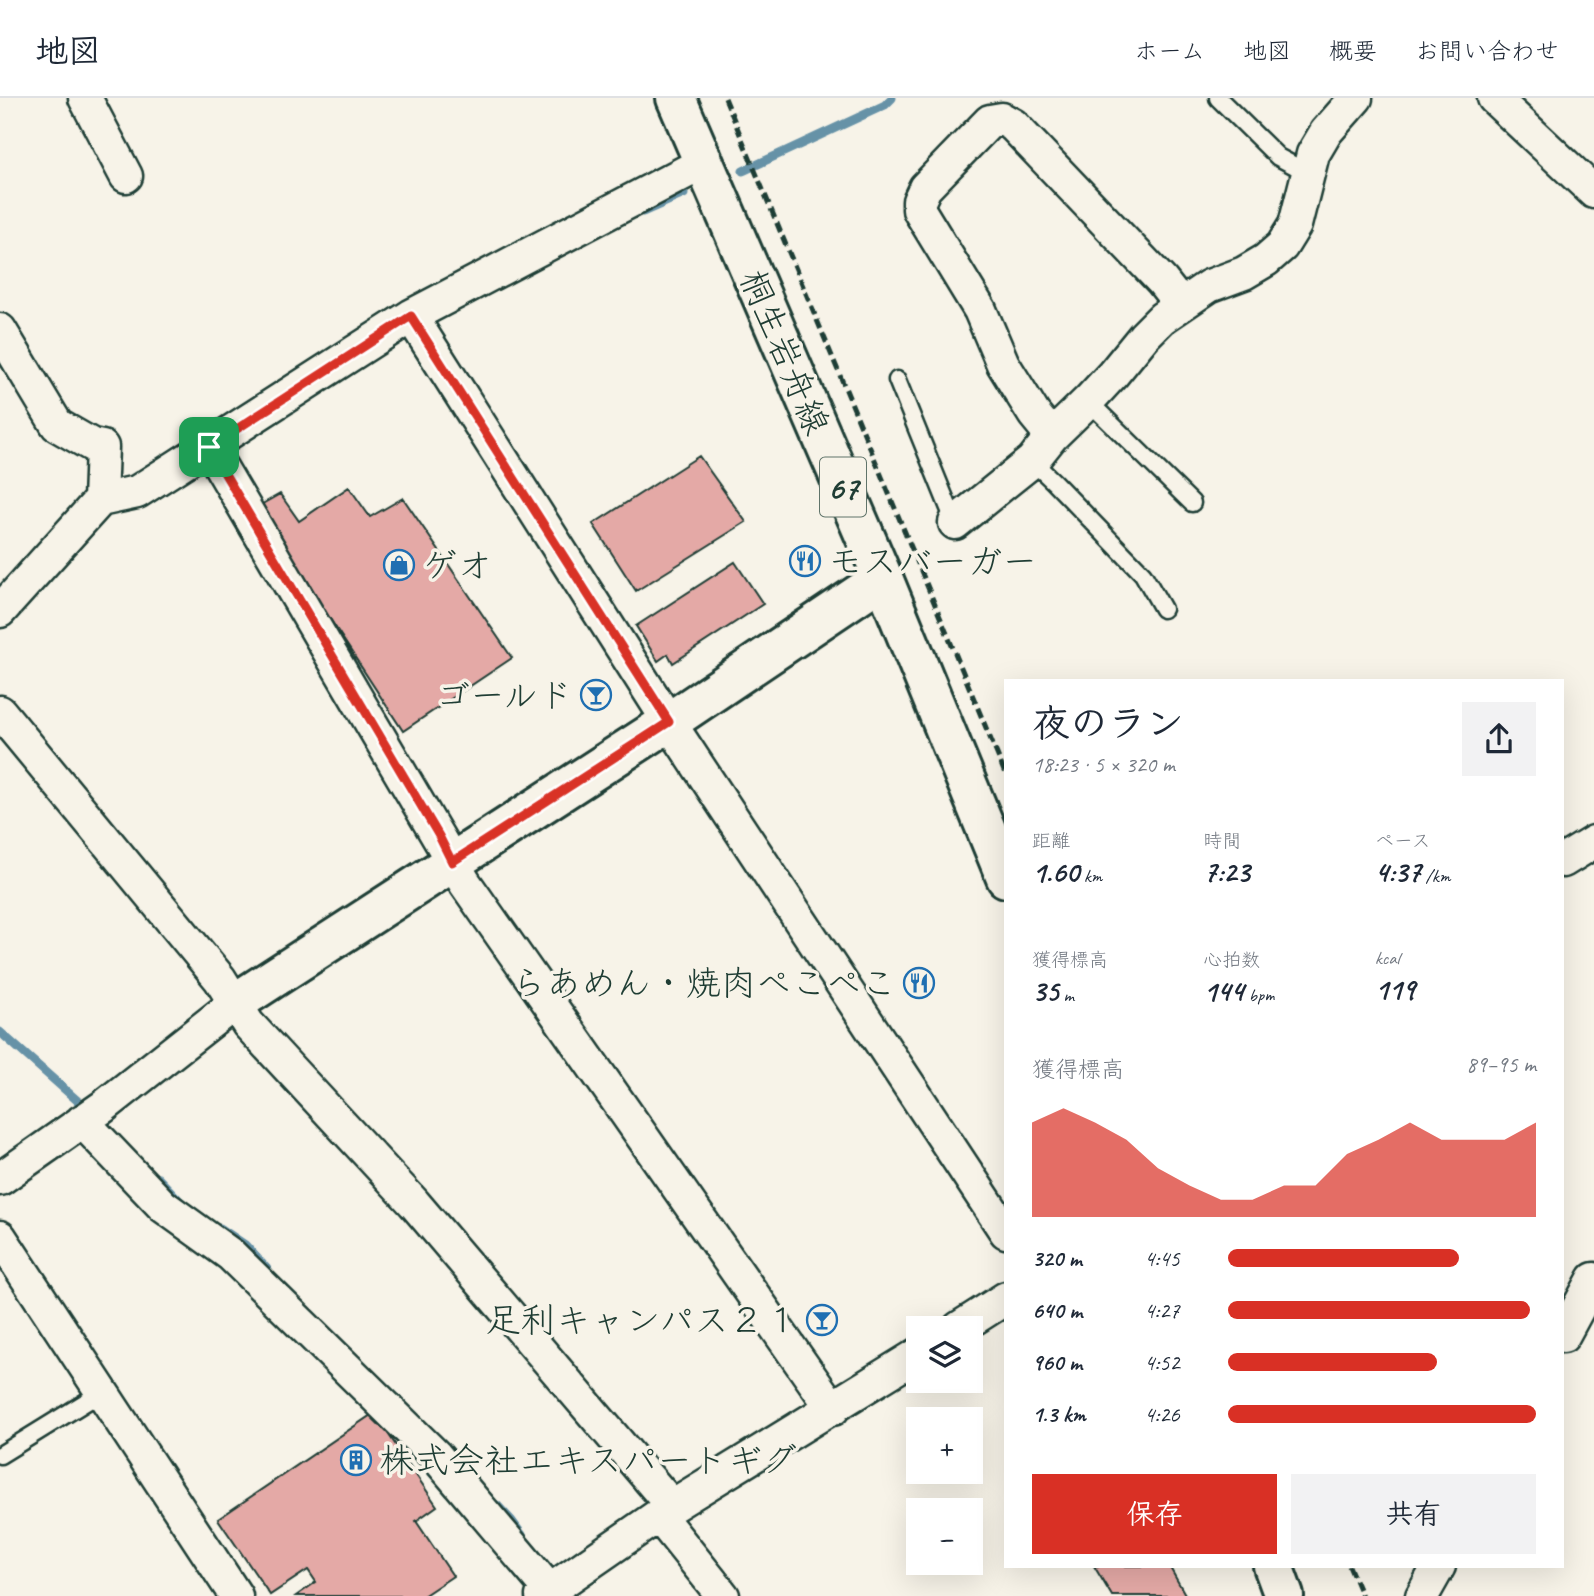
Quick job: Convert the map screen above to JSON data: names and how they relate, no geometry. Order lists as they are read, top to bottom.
{
  "streets": {
    "main road": ["桐生岩舟線", "67"]
  },
  "places": {
    "restaurant": ["モスバーガー", "らあめん・焼肉ぺこぺこ"],
    "shop": ["ゲオ"],
    "bar": ["ゴールド", "足利キャンパス２１"],
    "building": ["株式会社エキスパートギグ"]
  },
  "page": {
    "header": "地図",
    "nav": [
      "ホーム",
      "地図",
      "概要",
      "お問い合わせ"
    ],
    "heading": ["夜のラン", "18:23 · 5 × 320 m"],
    "stats": [
      ["距離", "1.60 km"],
      ["時間", "7:23"],
      ["ペース", "4:37 /km"],
      ["獲得標高", "35 m"],
      ["心拍数", "144 bpm"],
      ["kcal", "119"]
    ],
    "chart": ["獲得標高", "89–95 m"],
    "list": [
      {
        "name": "320 m",
        "note": "4:45"
      },
      {
        "name": "640 m",
        "note": "4:27"
      },
      {
        "name": "960 m",
        "note": "4:52"
      },
      {
        "name": "1.3 km",
        "note": "4:26"
      }
    ],
    "map_buttons": ["+", "−"],
    "buttons": ["保存", "共有"]
  }
}
